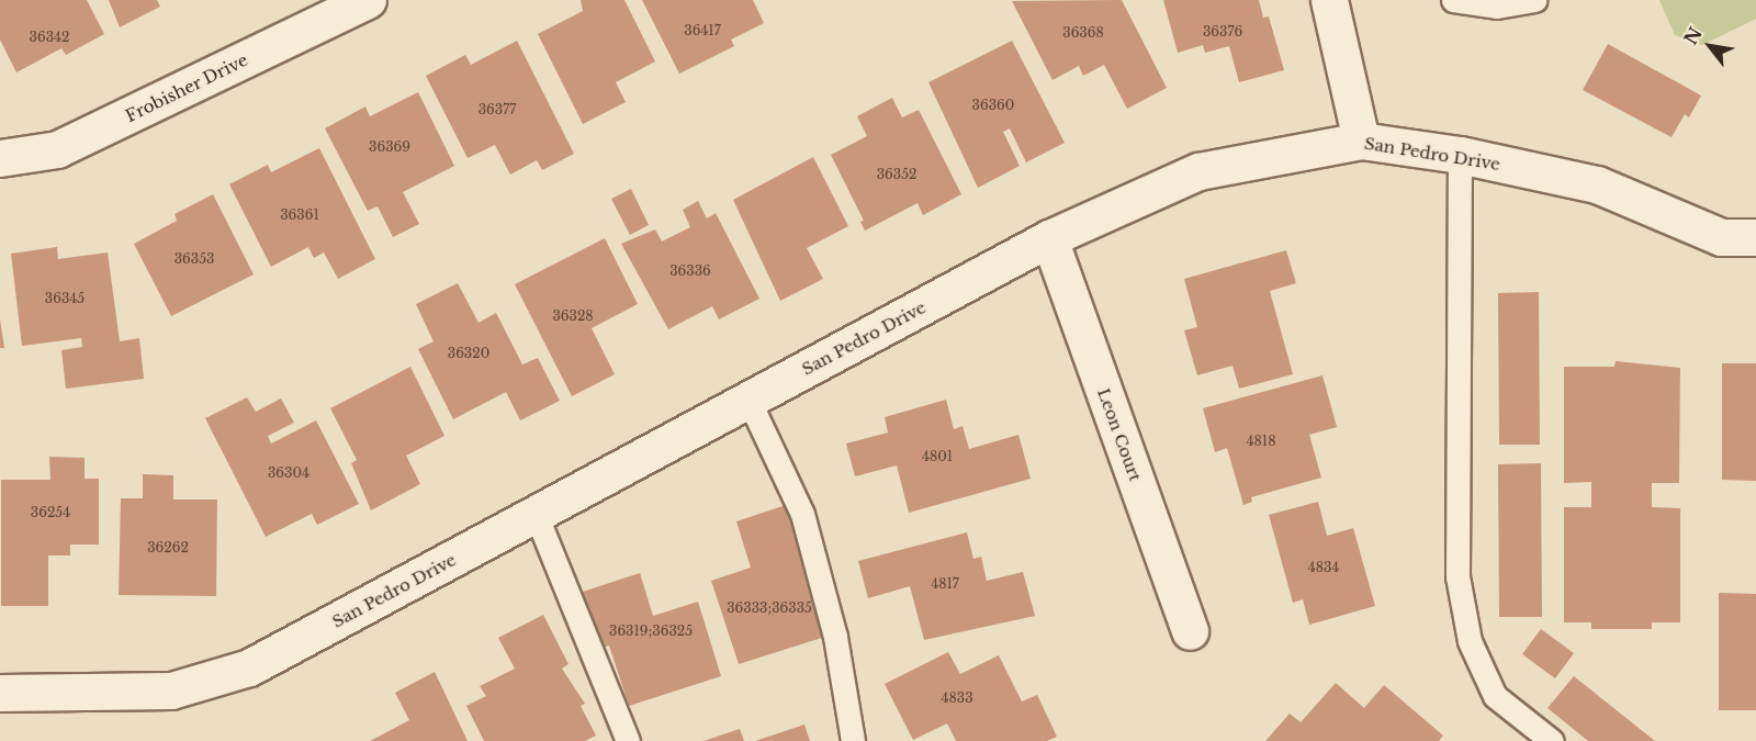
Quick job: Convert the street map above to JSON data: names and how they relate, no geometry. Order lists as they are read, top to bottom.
{
  "streets": {
    "street": ["Frobisher Drive", "San Pedro Drive", "Leon Court"]
  },
  "crossings": [
    ["San Pedro Drive", "Leon Court"]
  ],
  "house_numbers": [
    "36417",
    "36376",
    "36368",
    "36342",
    "36360",
    "36377",
    "36369",
    "36352",
    "36361",
    "36353",
    "36336",
    "36345",
    "36328",
    "36320",
    "4818",
    "4801",
    "36304",
    "36254",
    "36262",
    "4834",
    "4817",
    "36333;36335",
    "36319;36325",
    "4833"
  ],
  "north": "top left"
}
